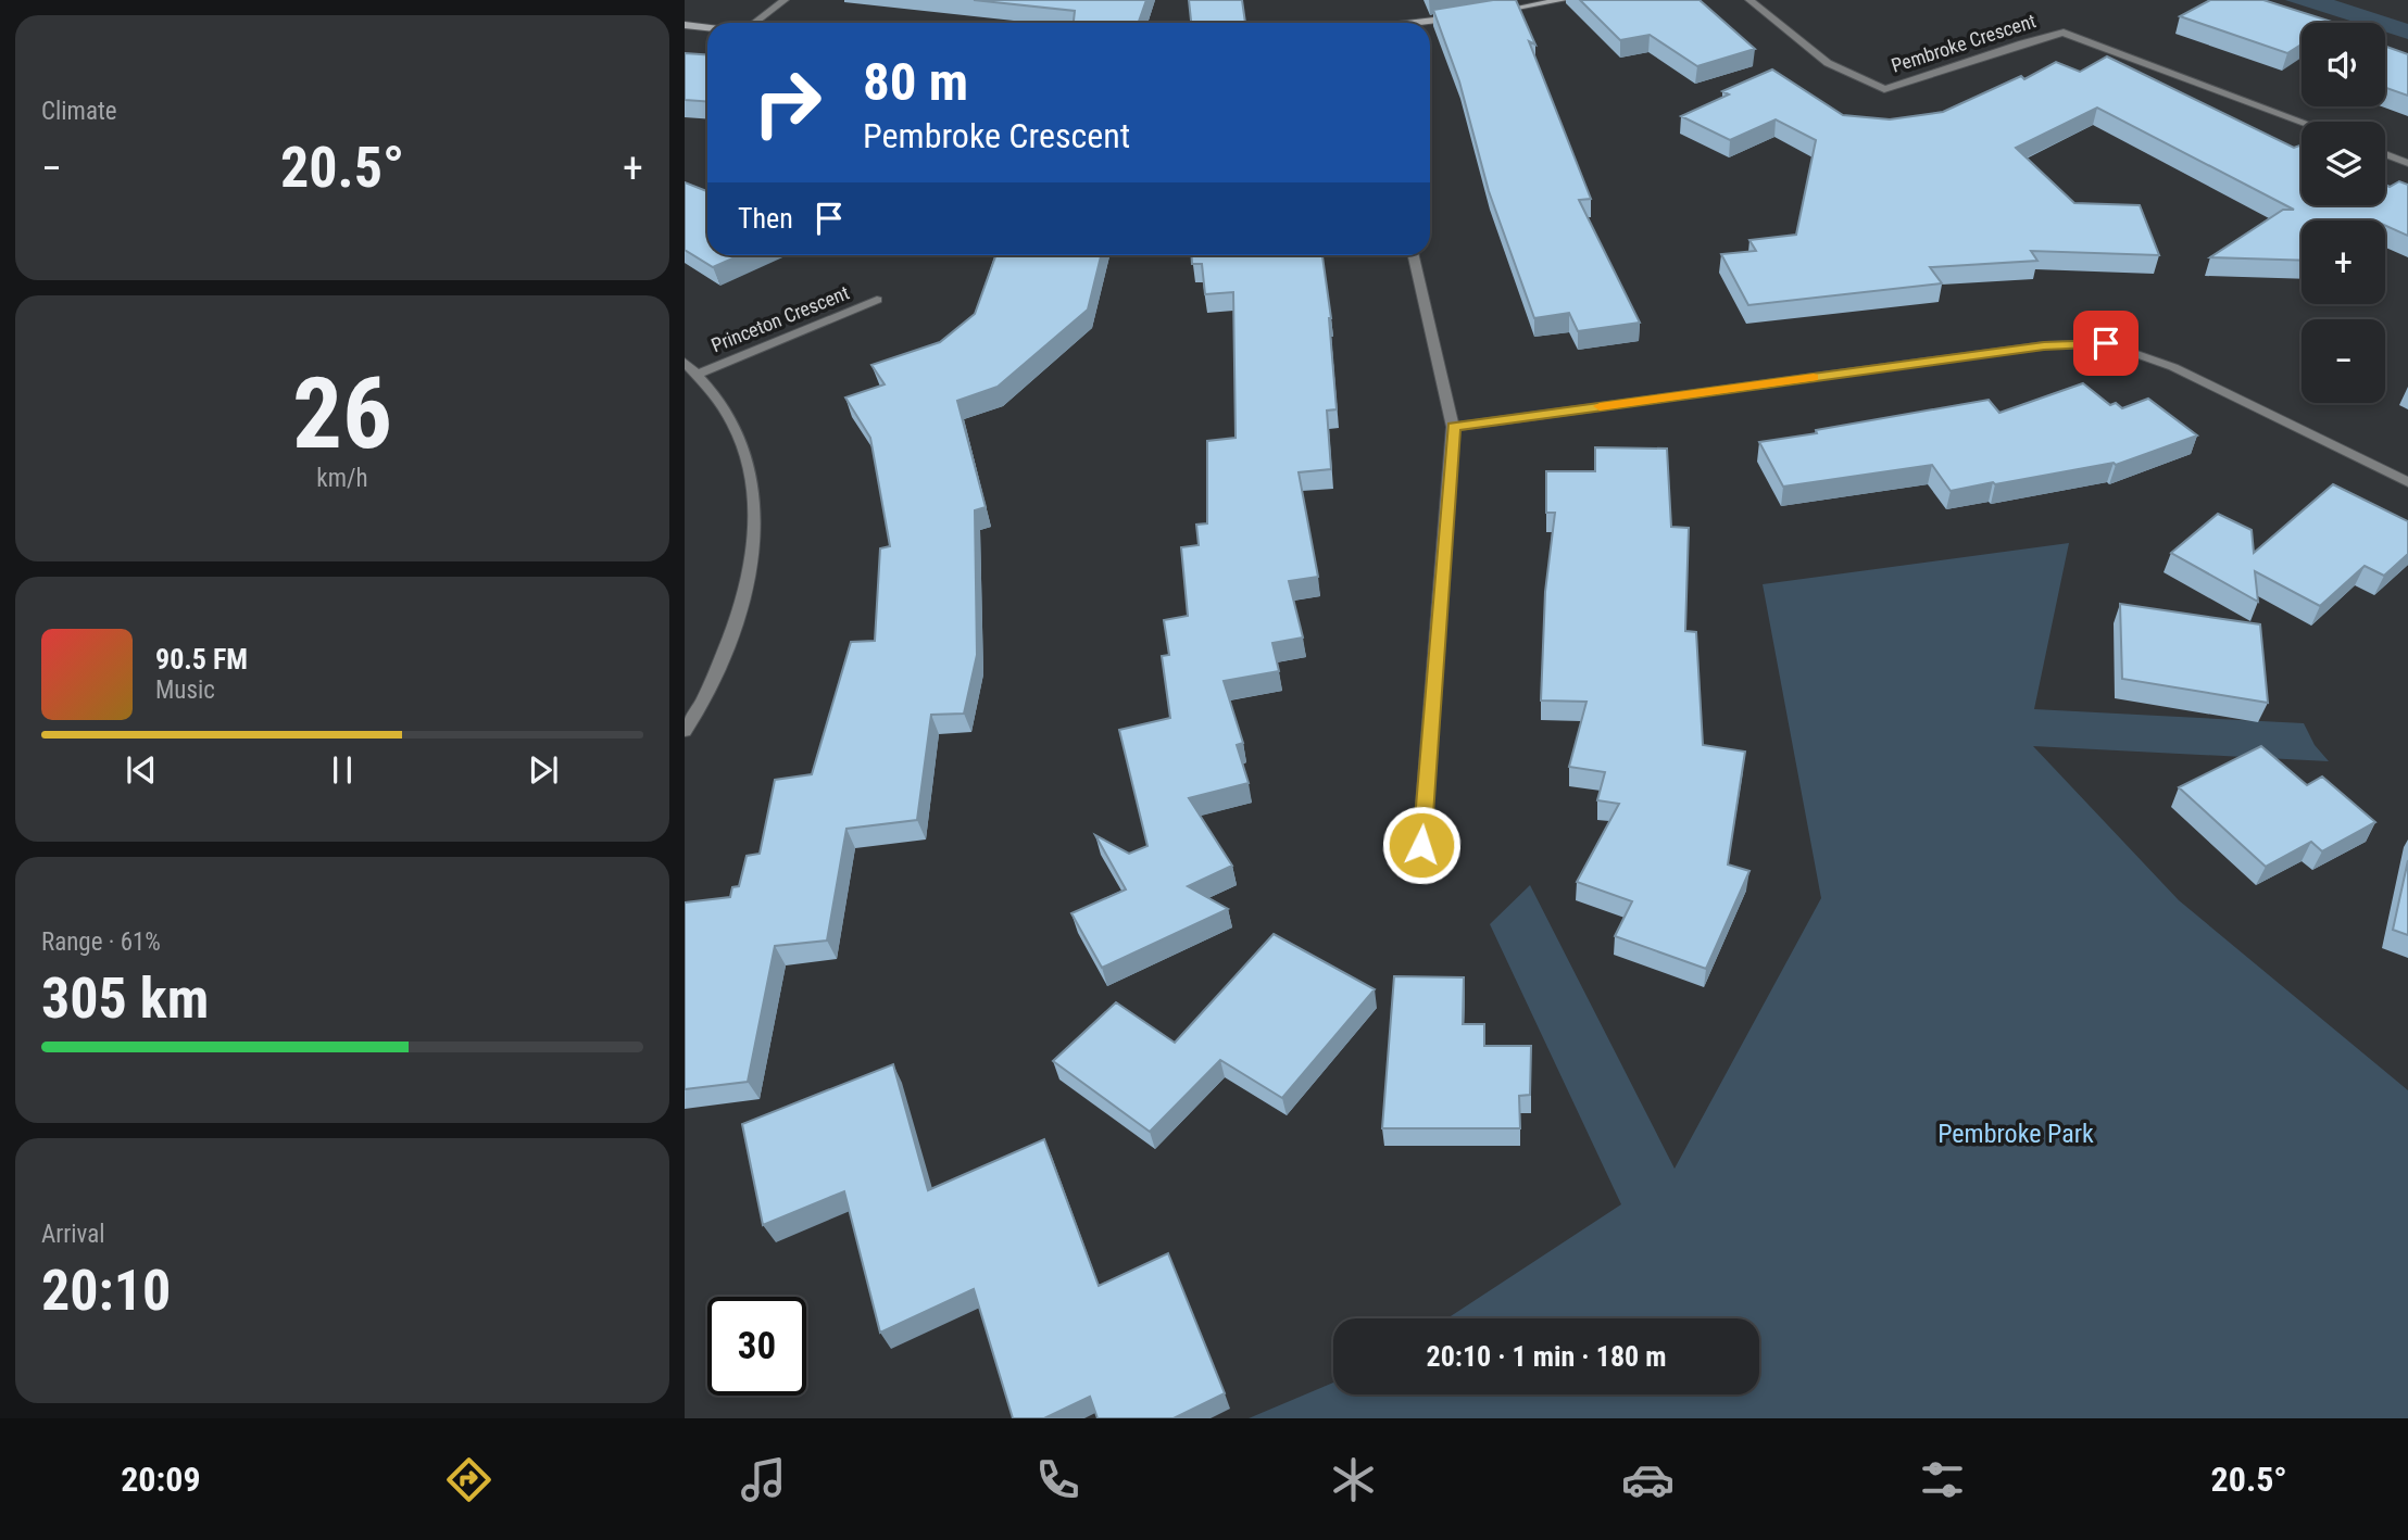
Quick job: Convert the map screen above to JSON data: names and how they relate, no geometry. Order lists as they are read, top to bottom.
{
  "streets": {
    "street": ["Pembroke Crescent", "Princeton Crescent"]
  },
  "parks": ["Pembroke Park"],
  "page": {
    "tile": [
      "Climate",
      ["26", "km/h"],
      ["Range · 61%", "305 km"],
      ["Arrival", "20:10"]
    ],
    "map_buttons": ["+", "−"],
    "turn": ["80 m", "Pembroke Crescent"],
    "heat": ["−", "20.5°", "+"],
    "then": "Then",
    "song": ["90.5 FM", "Music"],
    "limit": "30",
    "trip": "20:10 · 1 min · 180 m",
    "tabs": ["20:09", "20.5°"]
  }
}
